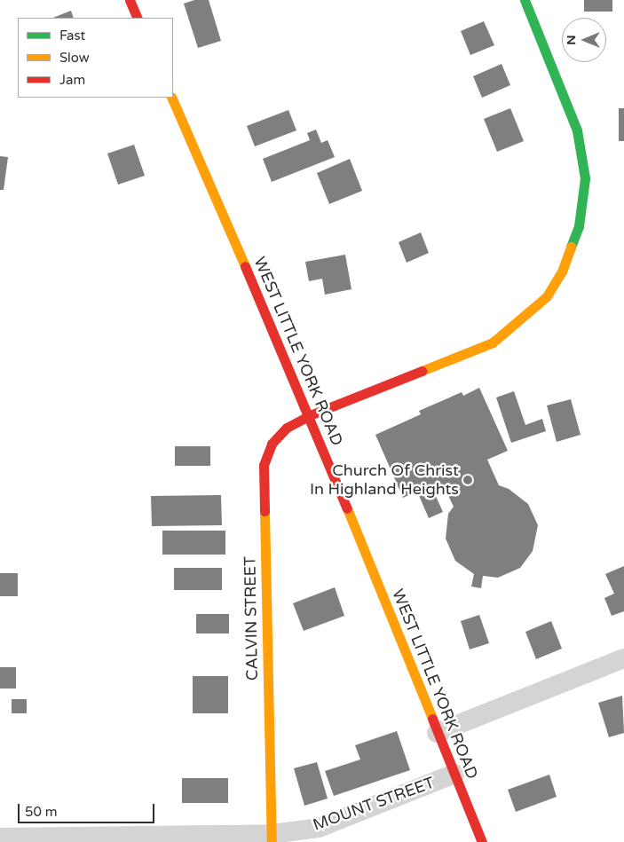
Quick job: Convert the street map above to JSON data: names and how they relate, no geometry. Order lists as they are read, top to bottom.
{
  "streets": {
    "street": ["WEST LITTLE YORK ROAD", "CALVIN STREET", "MOUNT STREET"]
  },
  "crossings": [
    ["WEST LITTLE YORK ROAD", "CALVIN STREET"],
    ["WEST LITTLE YORK ROAD", "MOUNT STREET"],
    ["CALVIN STREET", "MOUNT STREET"]
  ],
  "places": ["Church Of Christ In Highland Heights"],
  "legend": ["Fast", "Slow", "Jam"],
  "scale_bar": "50 m",
  "north": "left"
}
